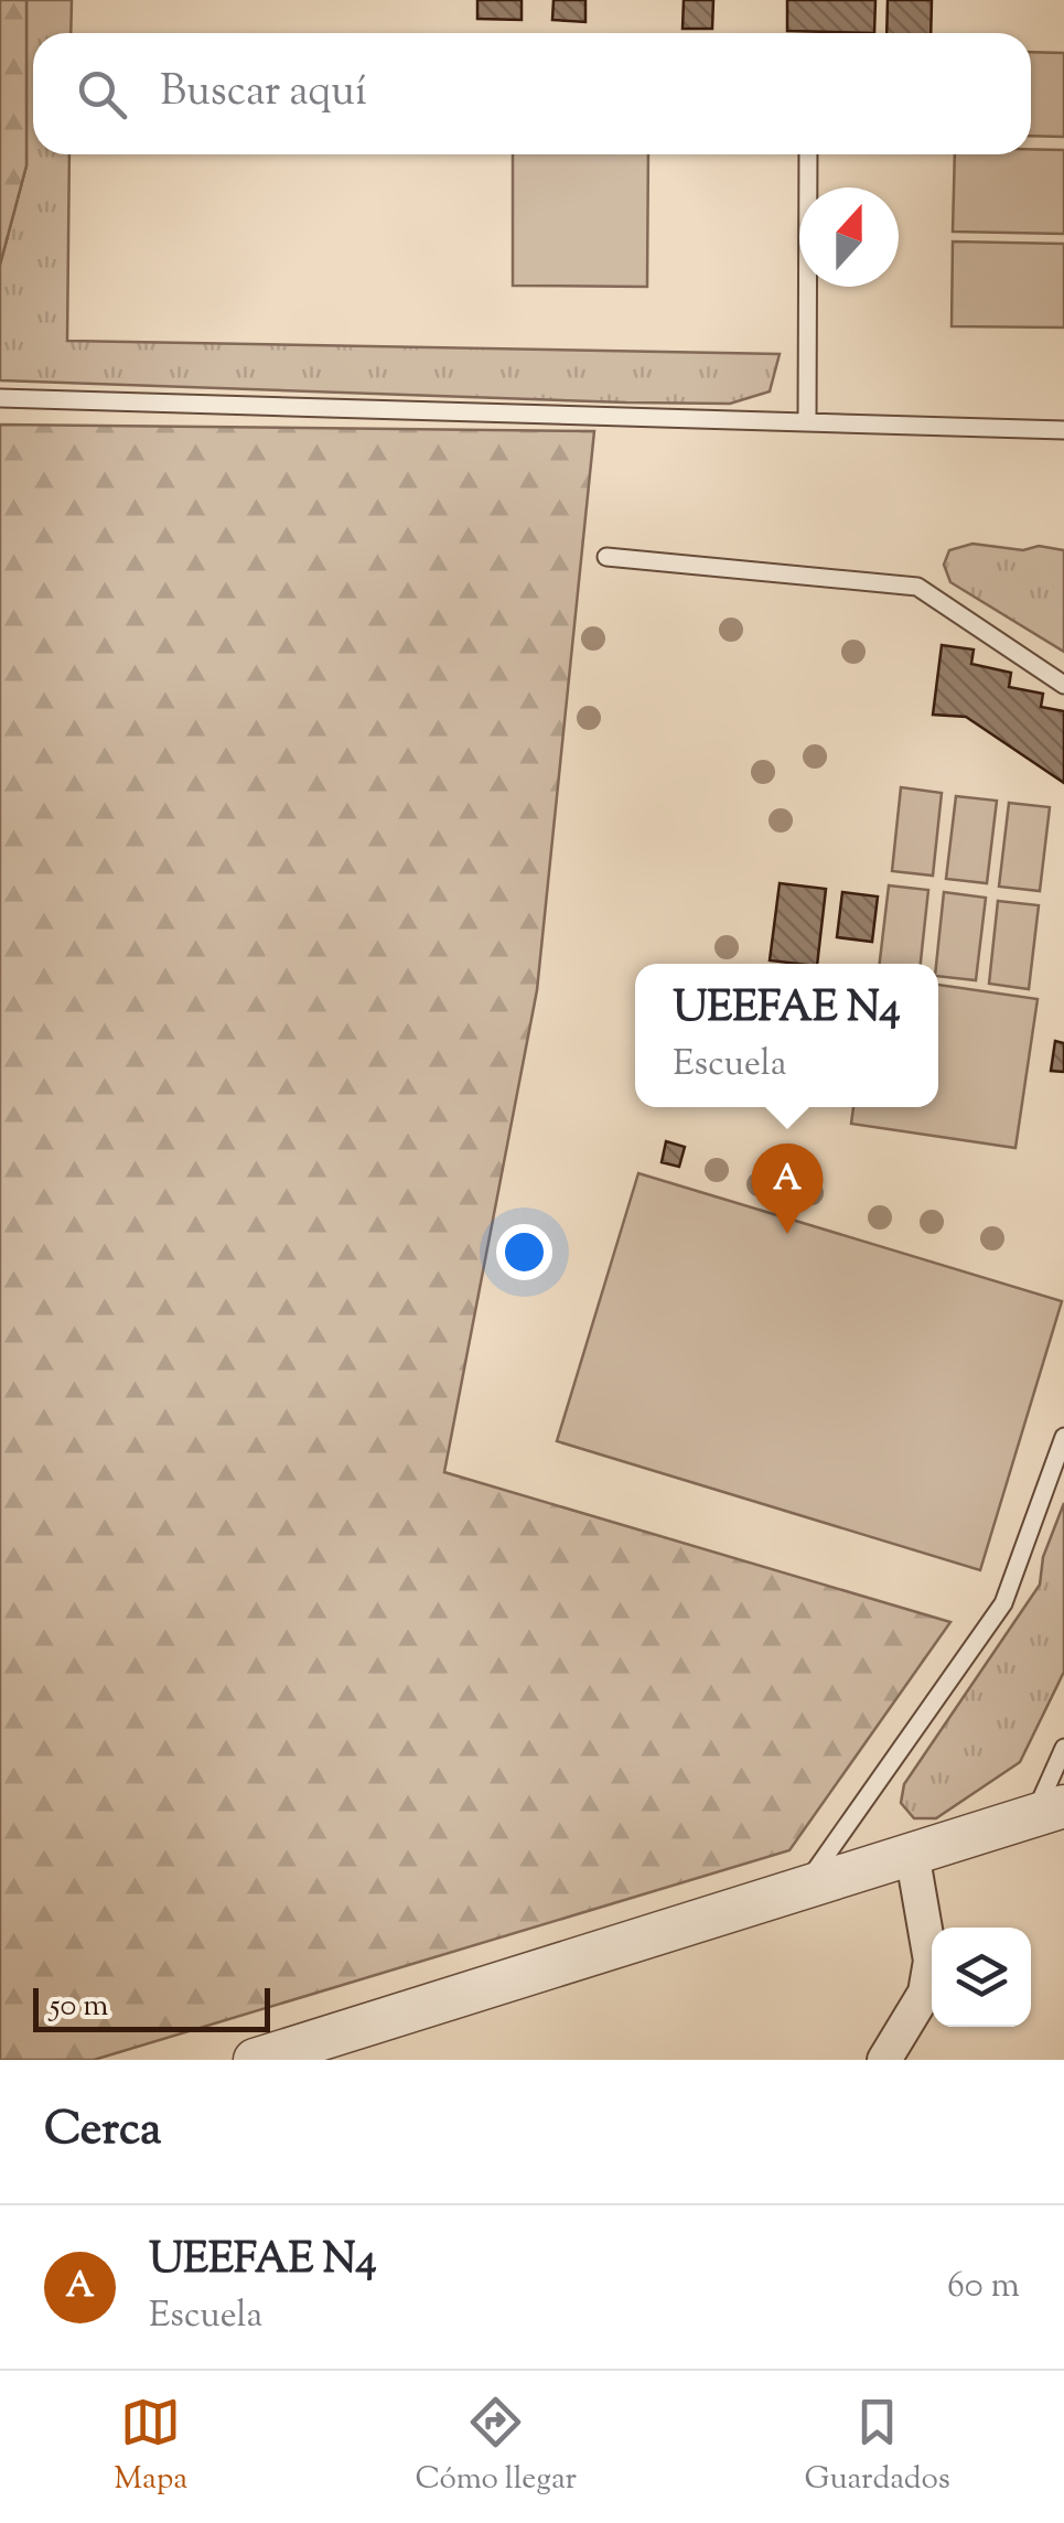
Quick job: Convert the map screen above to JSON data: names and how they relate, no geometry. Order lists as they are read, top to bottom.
{
  "scale_bar": "50 m",
  "north": "top",
  "page": {
    "search": "Buscar aquí",
    "popup": ["UEEFAE N4", "Escuela"],
    "pins": "A",
    "scale": "50 m",
    "heading": "Cerca",
    "list": [
      {
        "mark": "A",
        "name": "UEEFAE N4",
        "note": "Escuela",
        "value": "60 m"
      }
    ],
    "nav": ["Mapa", "Cómo llegar", "Guardados"]
  }
}
